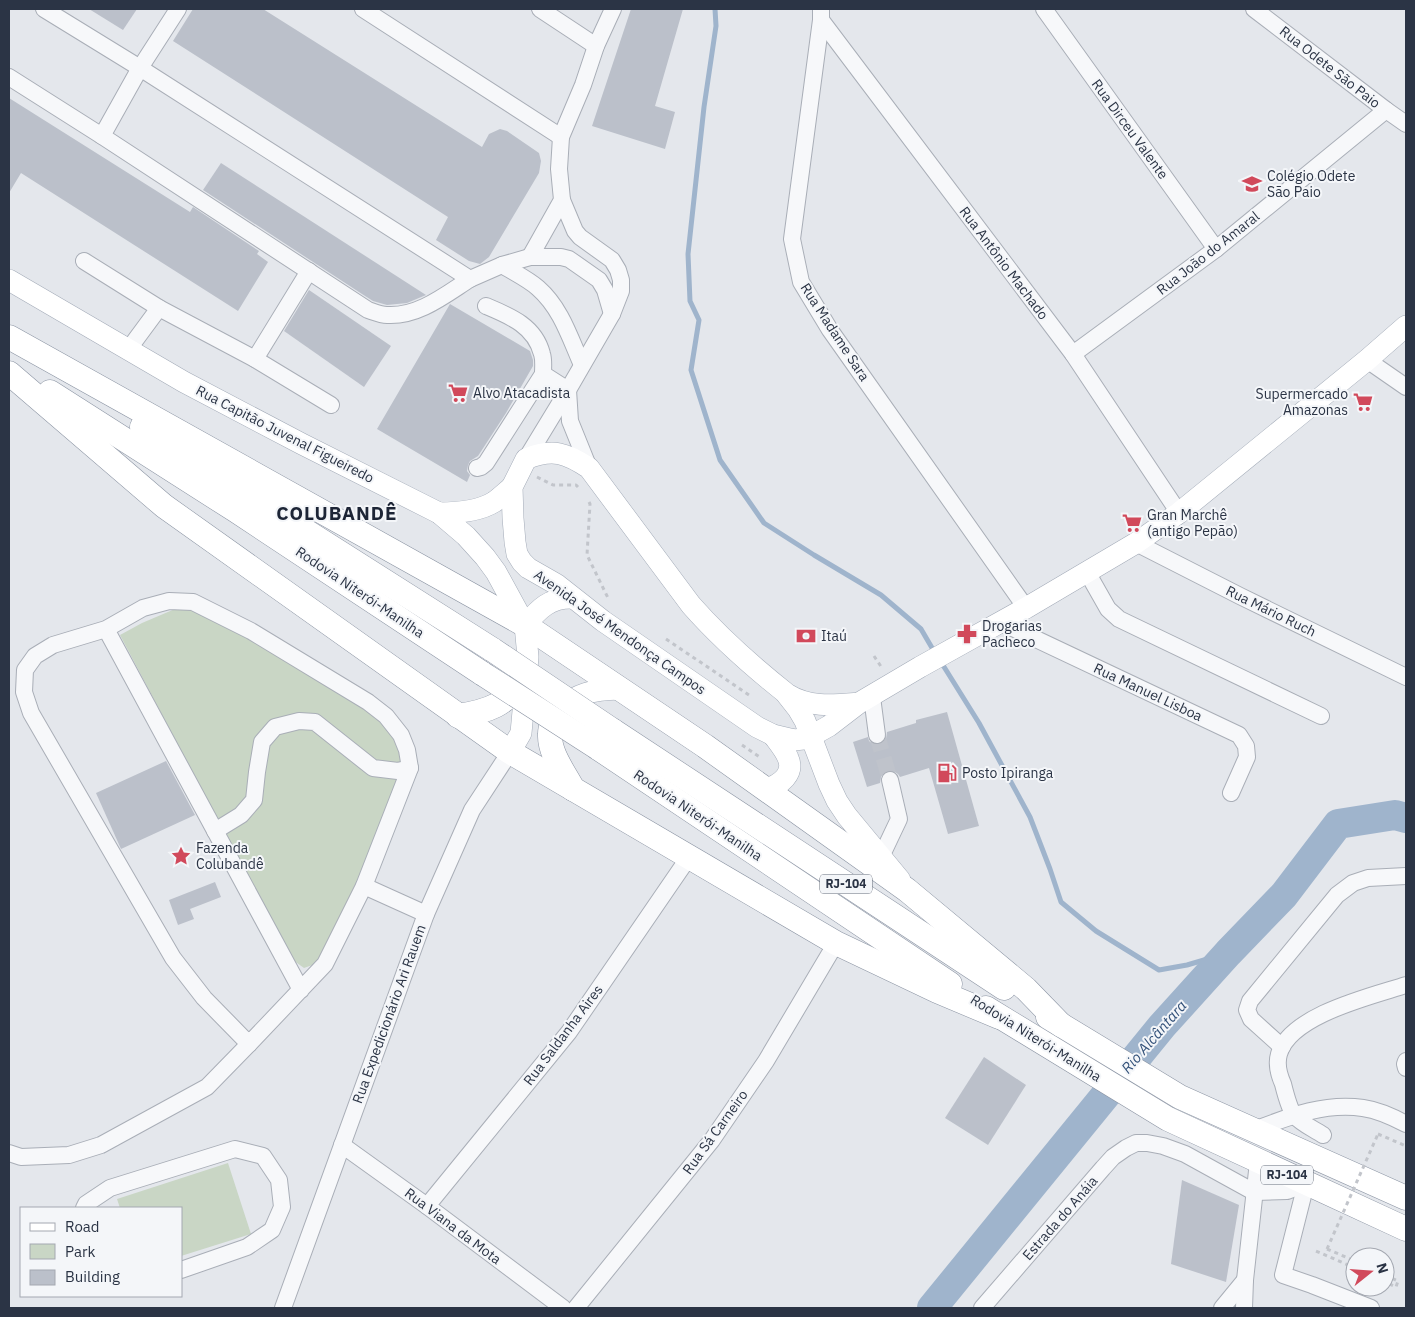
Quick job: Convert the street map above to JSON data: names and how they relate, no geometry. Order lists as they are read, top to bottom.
{
  "streets": {
    "highway": ["Rodovia Niterói-Manilha", "RJ-104"],
    "main road": ["Rua Capitão Juvenal Figueiredo", "Avenida José Mendonça Campos", "Rua Expedicionário Ari Rauem"],
    "street": [
      "Rua Odete São Paio",
      "Rua Dirceu Valente",
      "Rua João do Amaral",
      "Rua Antônio Machado",
      "Rua Madame Sara",
      "Rua Mário Ruch",
      "Rua Manuel Lisboa",
      "Rua Saldanha Aires",
      "Rua Sá Carneiro",
      "Estrada do Anáia",
      "Rua Viana da Mota"
    ]
  },
  "crossings": [
    ["Rua Odete São Paio", "Rua João do Amaral"],
    ["Rua Dirceu Valente", "Rua João do Amaral"],
    ["Rua João do Amaral", "Rua Antônio Machado"],
    ["Rua Antônio Machado", "Rua Madame Sara"],
    ["Rua Antônio Machado", "Avenida José Mendonça Campos"],
    ["Rua Madame Sara", "Avenida José Mendonça Campos"],
    ["Rua Capitão Juvenal Figueiredo", "Rua Expedicionário Ari Rauem"],
    ["Rua Mário Ruch", "Avenida José Mendonça Campos"],
    ["Avenida José Mendonça Campos", "Rua Manuel Lisboa"],
    ["Rua Expedicionário Ari Rauem", "Rua Viana da Mota"],
    ["Rua Saldanha Aires", "Rua Viana da Mota"]
  ],
  "districts": ["COLUBANDÊ"],
  "water": ["Rio Alcântara"],
  "places": {
    "school or university": ["Colégio Odete São Paio"],
    "supermarket": ["Alvo Atacadista", "Supermercado Amazonas", "Gran Marchê (antigo Pepão)"],
    "pharmacy": ["Drogarias Pacheco"],
    "bank": ["Itaú"],
    "fuel station": ["Posto Ipiranga"],
    "place": ["Fazenda Colubandê"]
  },
  "legend": ["Road", "Park", "Building"],
  "north": "right"
}
